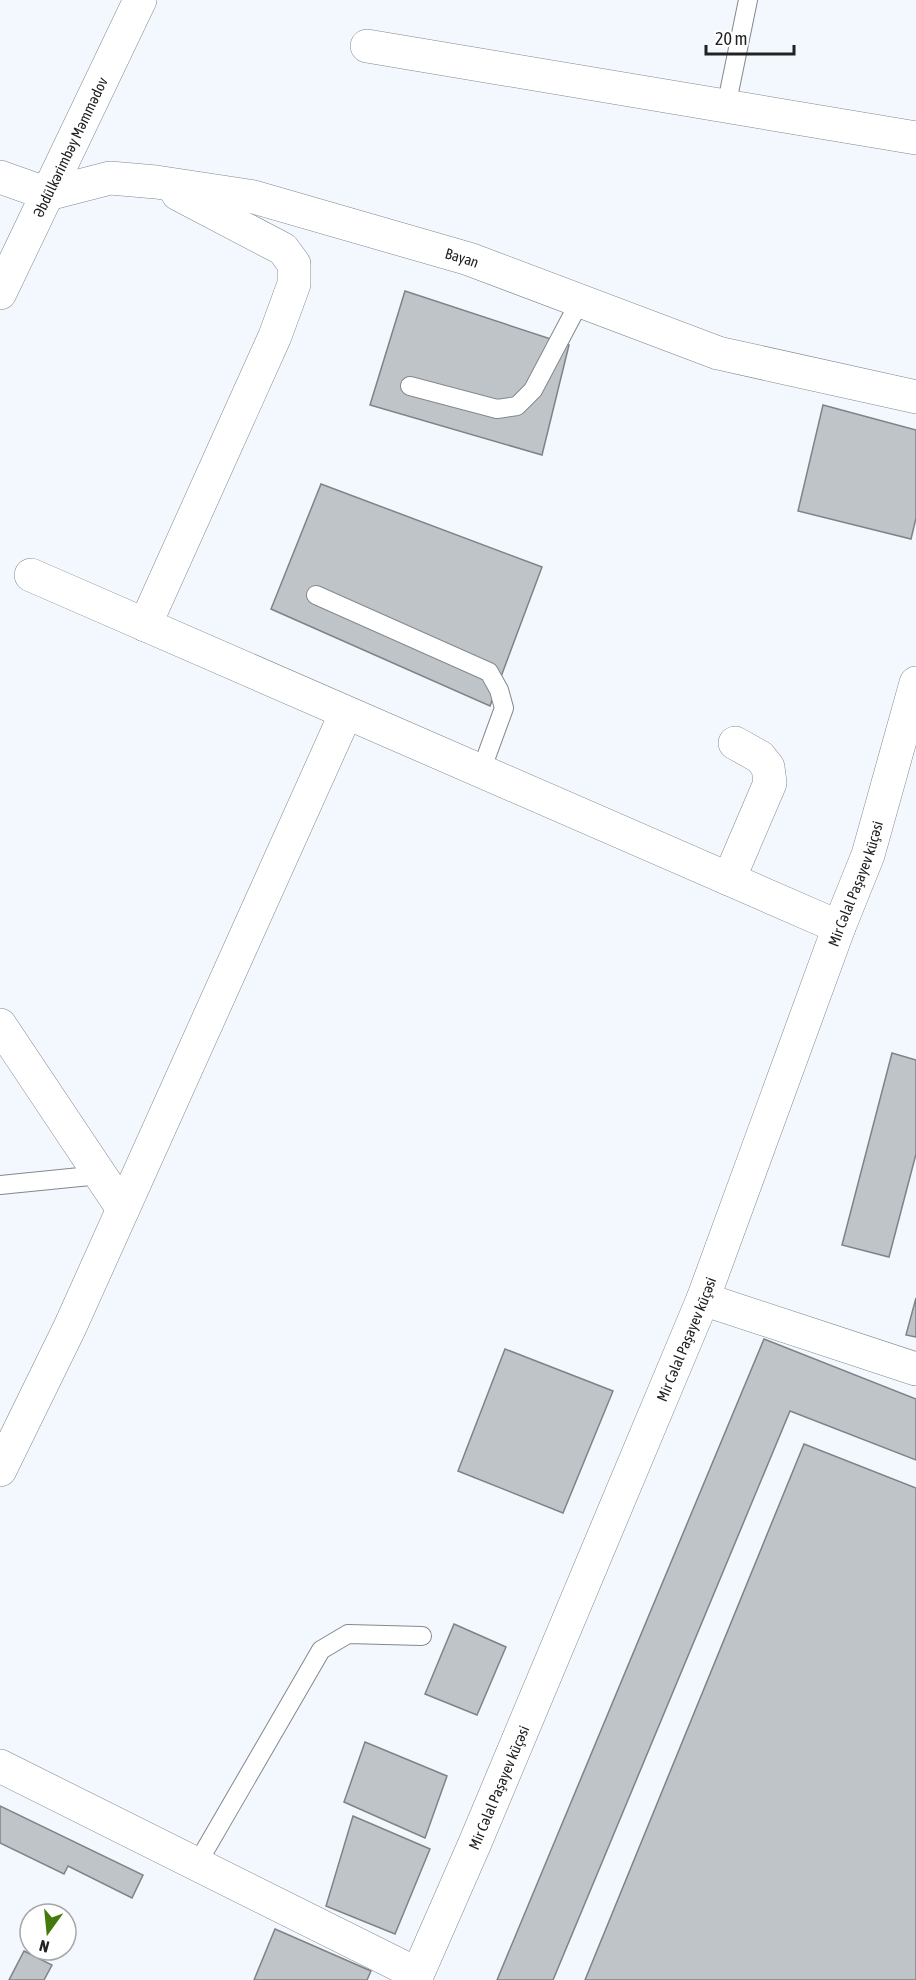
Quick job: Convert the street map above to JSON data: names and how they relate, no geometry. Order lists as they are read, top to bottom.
{
  "streets": {
    "street": ["Əbdülkərimbəy Məmmədov", "Bayan", "Mir Cəlal Paşayev küçəsi"]
  },
  "crossings": [
    ["Əbdülkərimbəy Məmmədov", "Bayan"]
  ],
  "scale_bar": "20 m",
  "north": "bottom"
}
